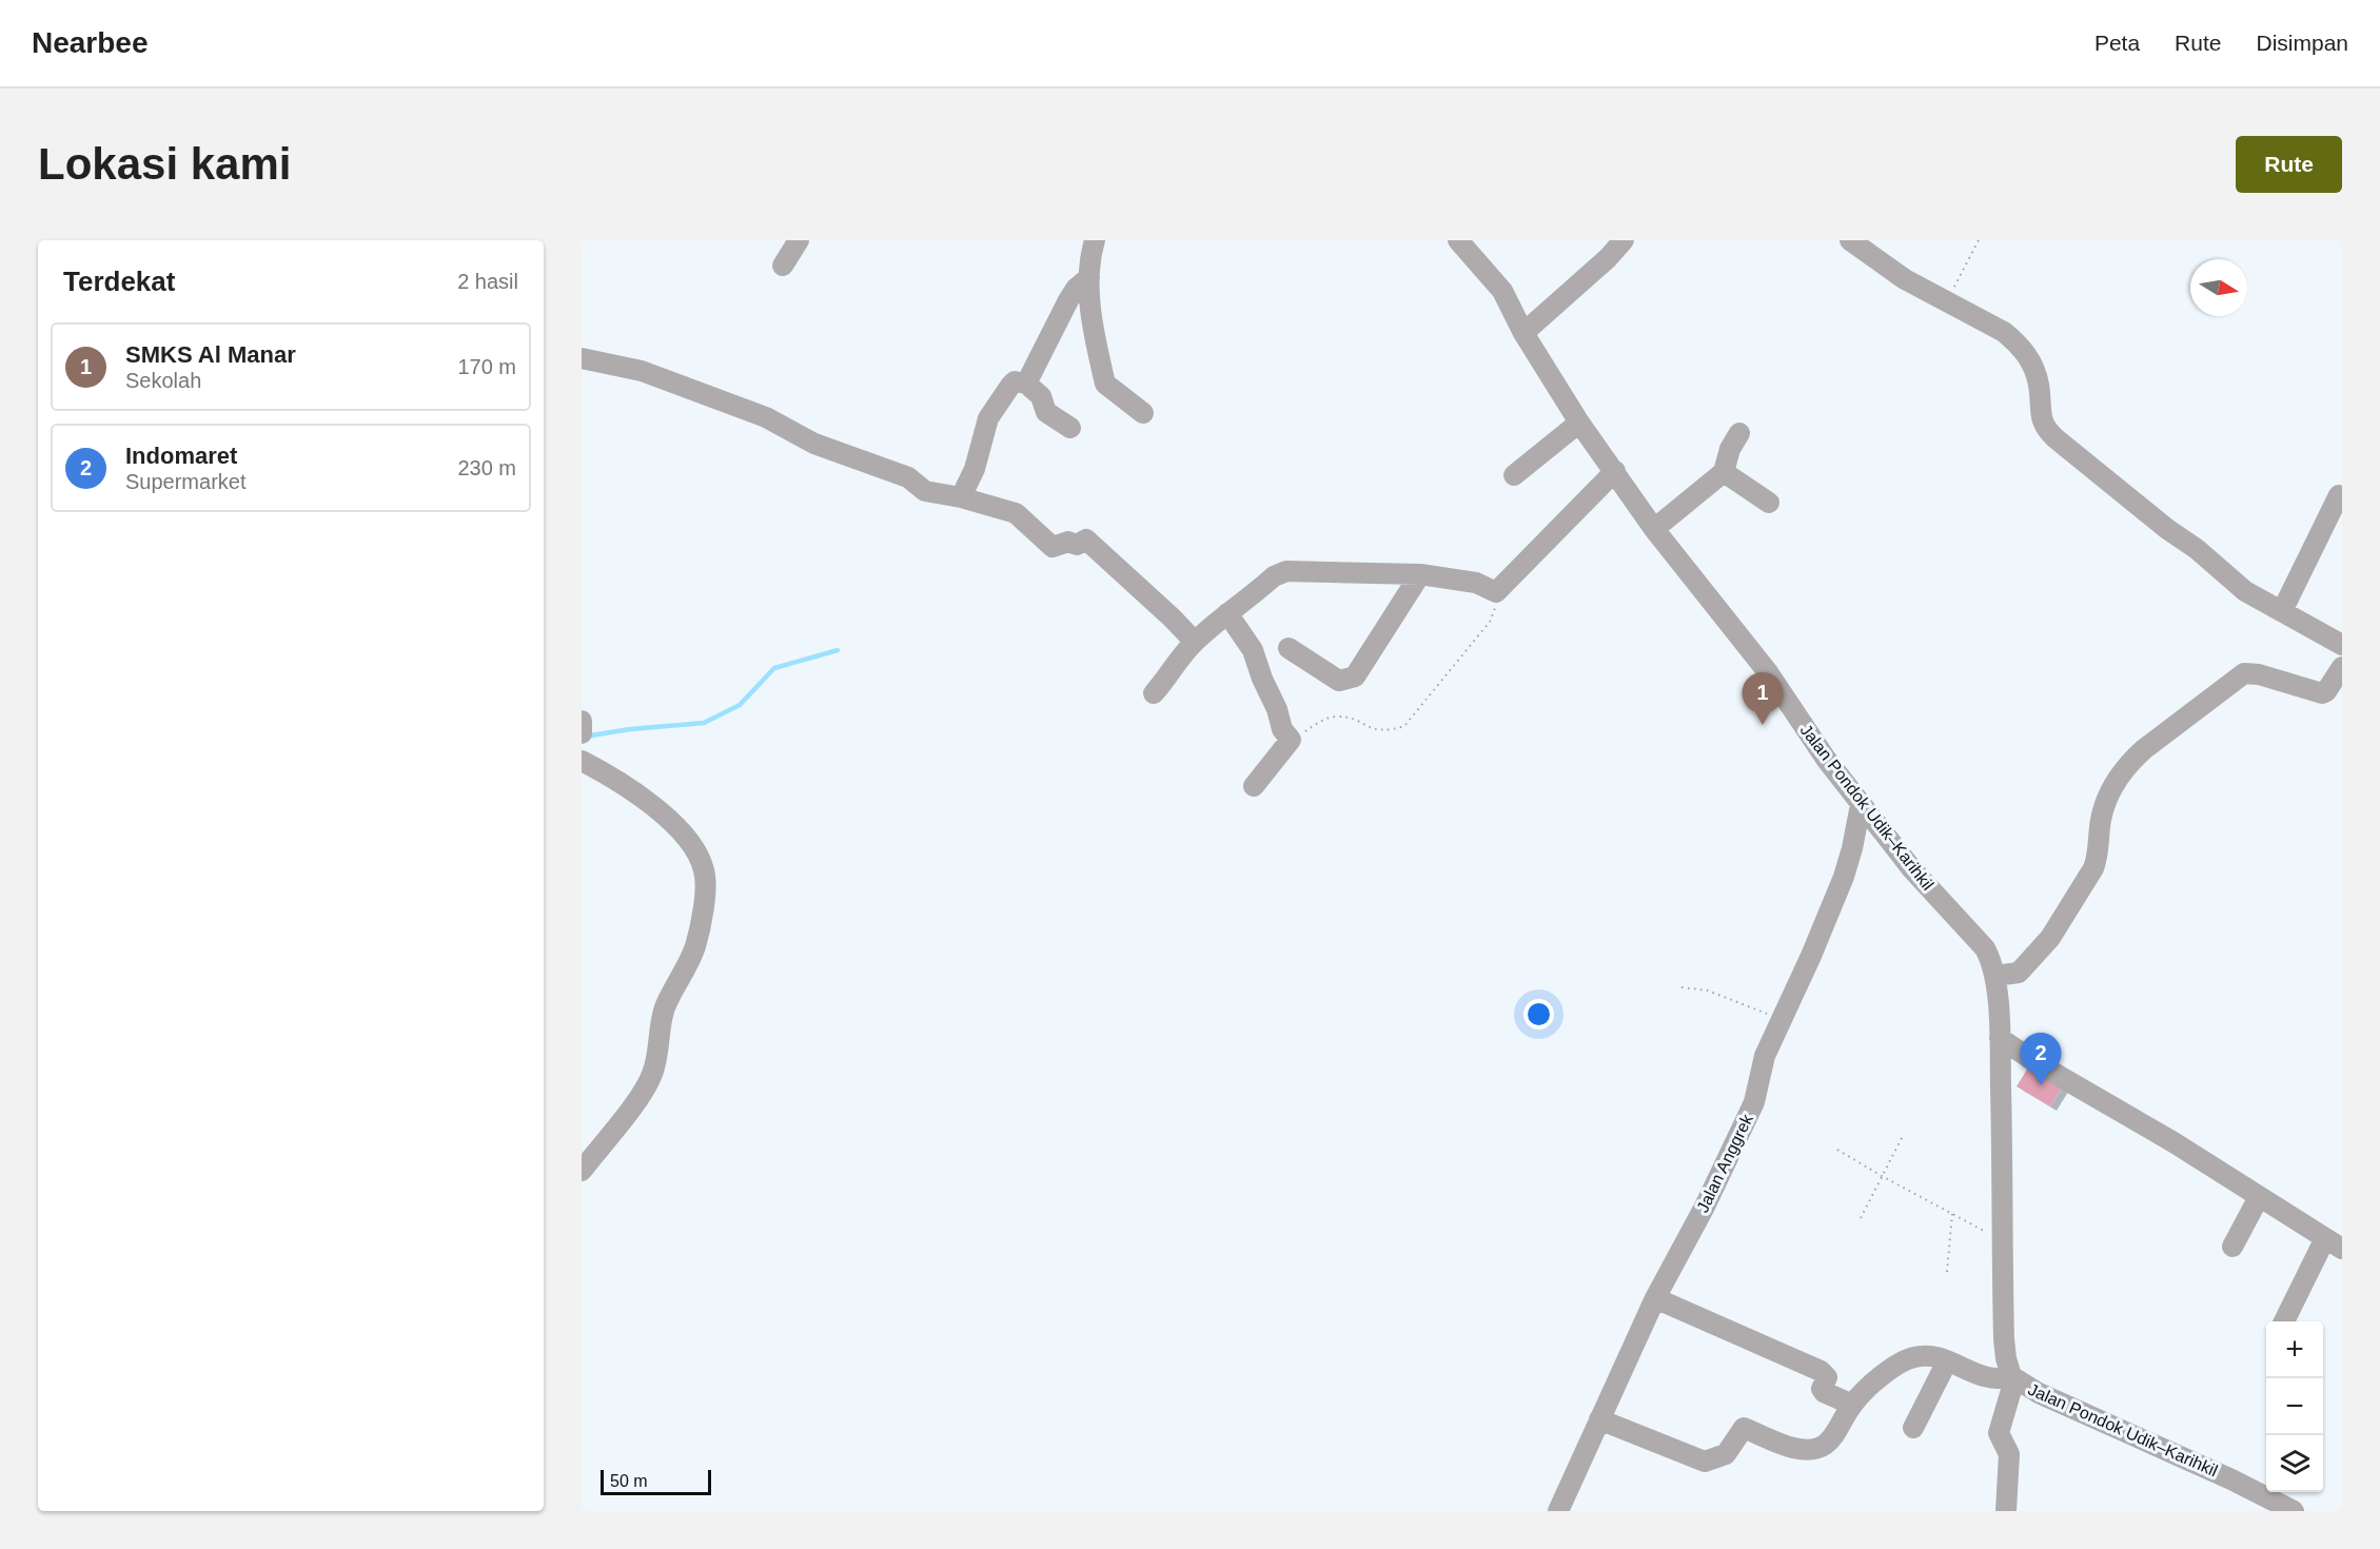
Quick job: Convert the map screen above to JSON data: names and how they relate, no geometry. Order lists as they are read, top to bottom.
{
  "streets": {
    "street": ["Jalan Pondok Udik–Karihkil", "Jalan Anggrek"]
  },
  "crossings": [
    ["Jalan Pondok Udik–Karihkil", "Jalan Anggrek"]
  ],
  "scale_bar": "50 m",
  "north": "right",
  "page": {
    "header": "Nearbee",
    "nav": ["Peta", "Rute", "Disimpan"],
    "buttons": "Rute",
    "title": "Lokasi kami",
    "heading": ["Terdekat", "2 hasil"],
    "list": [
      {
        "mark": "1",
        "name": "SMKS Al Manar",
        "note": "Sekolah",
        "value": "170 m"
      },
      {
        "mark": "2",
        "name": "Indomaret",
        "note": "Supermarket",
        "value": "230 m"
      }
    ],
    "pins": ["1", "2"],
    "map_buttons": ["+", "−"],
    "scale": "50 m"
  }
}
